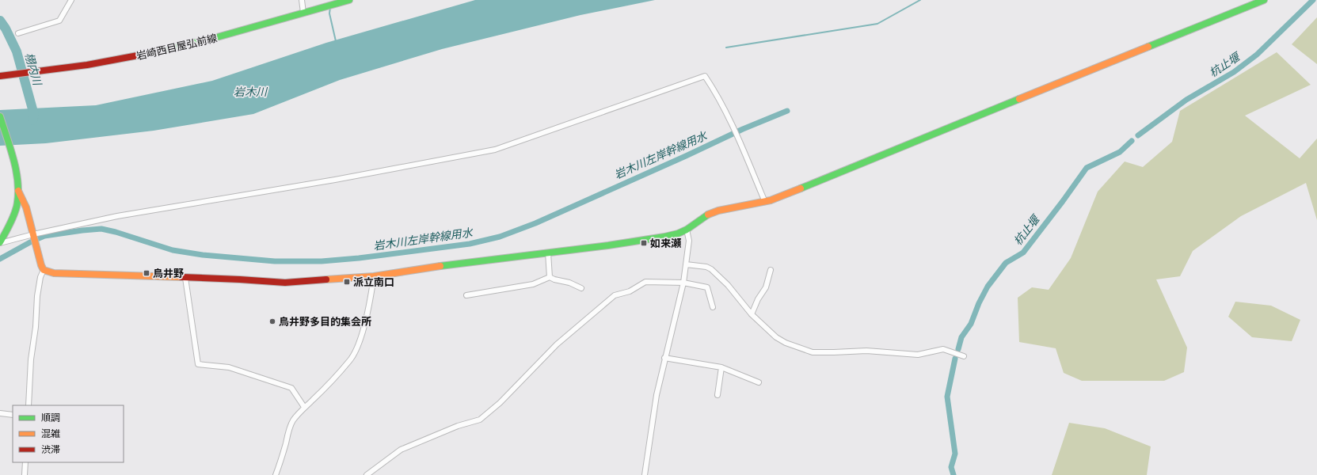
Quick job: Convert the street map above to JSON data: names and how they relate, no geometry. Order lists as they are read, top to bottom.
{
  "streets": {
    "street": ["岩崎西目屋弘前線"]
  },
  "water": [
    "杭止堰",
    "栩内川",
    "岩木川",
    "岩木川左岸幹線用水"
  ],
  "places": {
    "transit": ["如来瀬", "鳥井野", "派立南口"],
    "other": ["鳥井野多目的集会所"]
  },
  "legend": ["順調", "混雑", "渋滞"]
}
